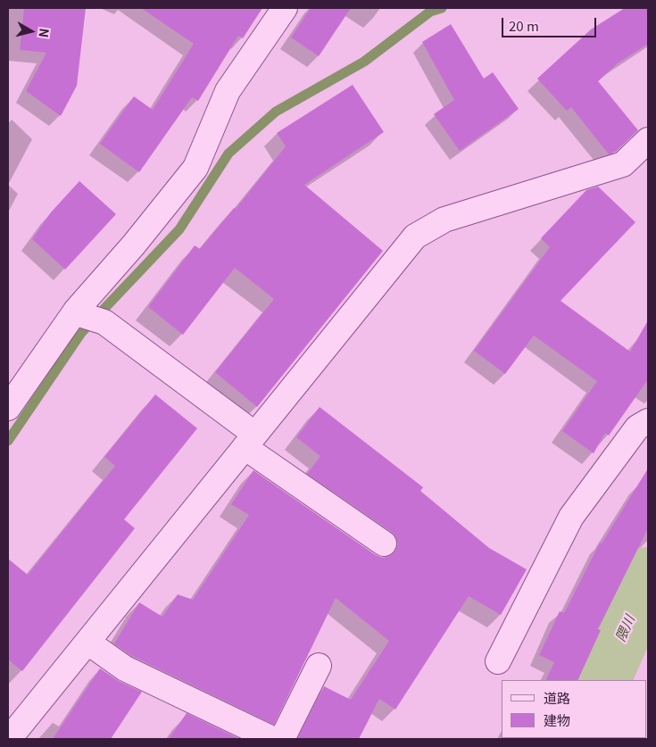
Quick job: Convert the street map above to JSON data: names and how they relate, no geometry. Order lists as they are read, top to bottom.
{
  "water": ["隈川"],
  "legend": ["道路", "建物"],
  "scale_bar": "20 m",
  "north": "right"
}
